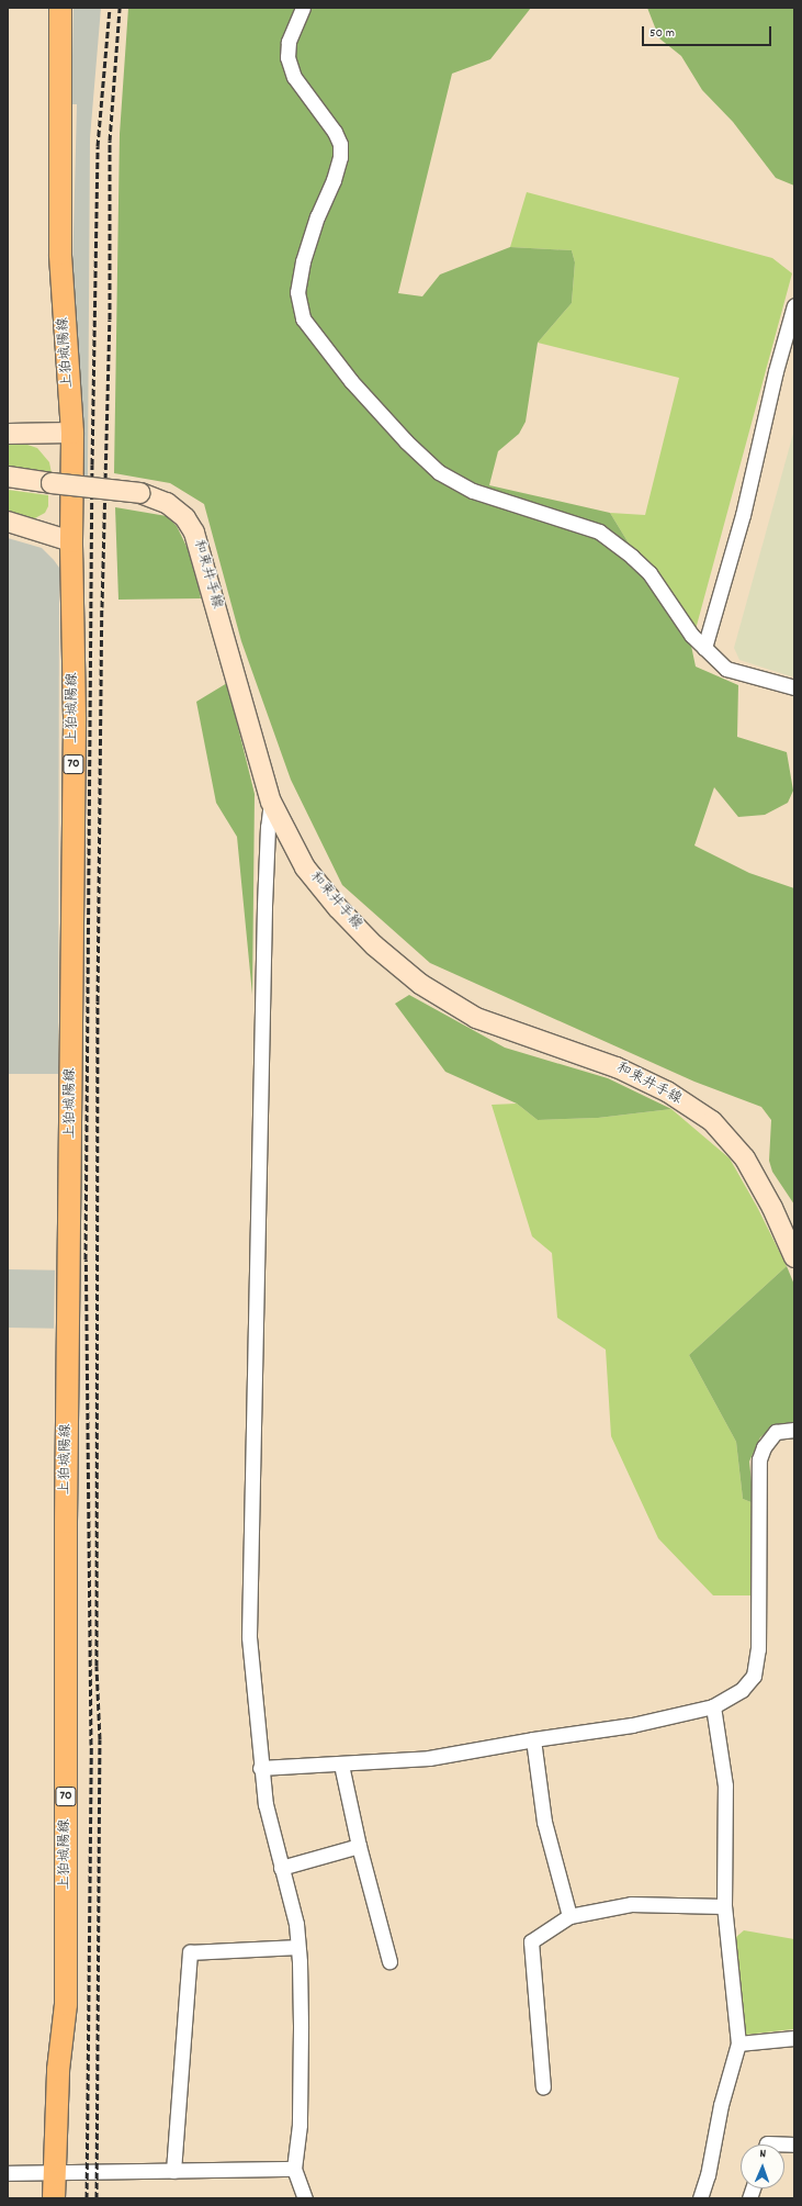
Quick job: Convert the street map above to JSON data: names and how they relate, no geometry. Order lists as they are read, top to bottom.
{
  "streets": {
    "main road": ["上狛城陽線", "和束井手線", "70"]
  },
  "scale_bar": "50 m",
  "north": "top"
}
